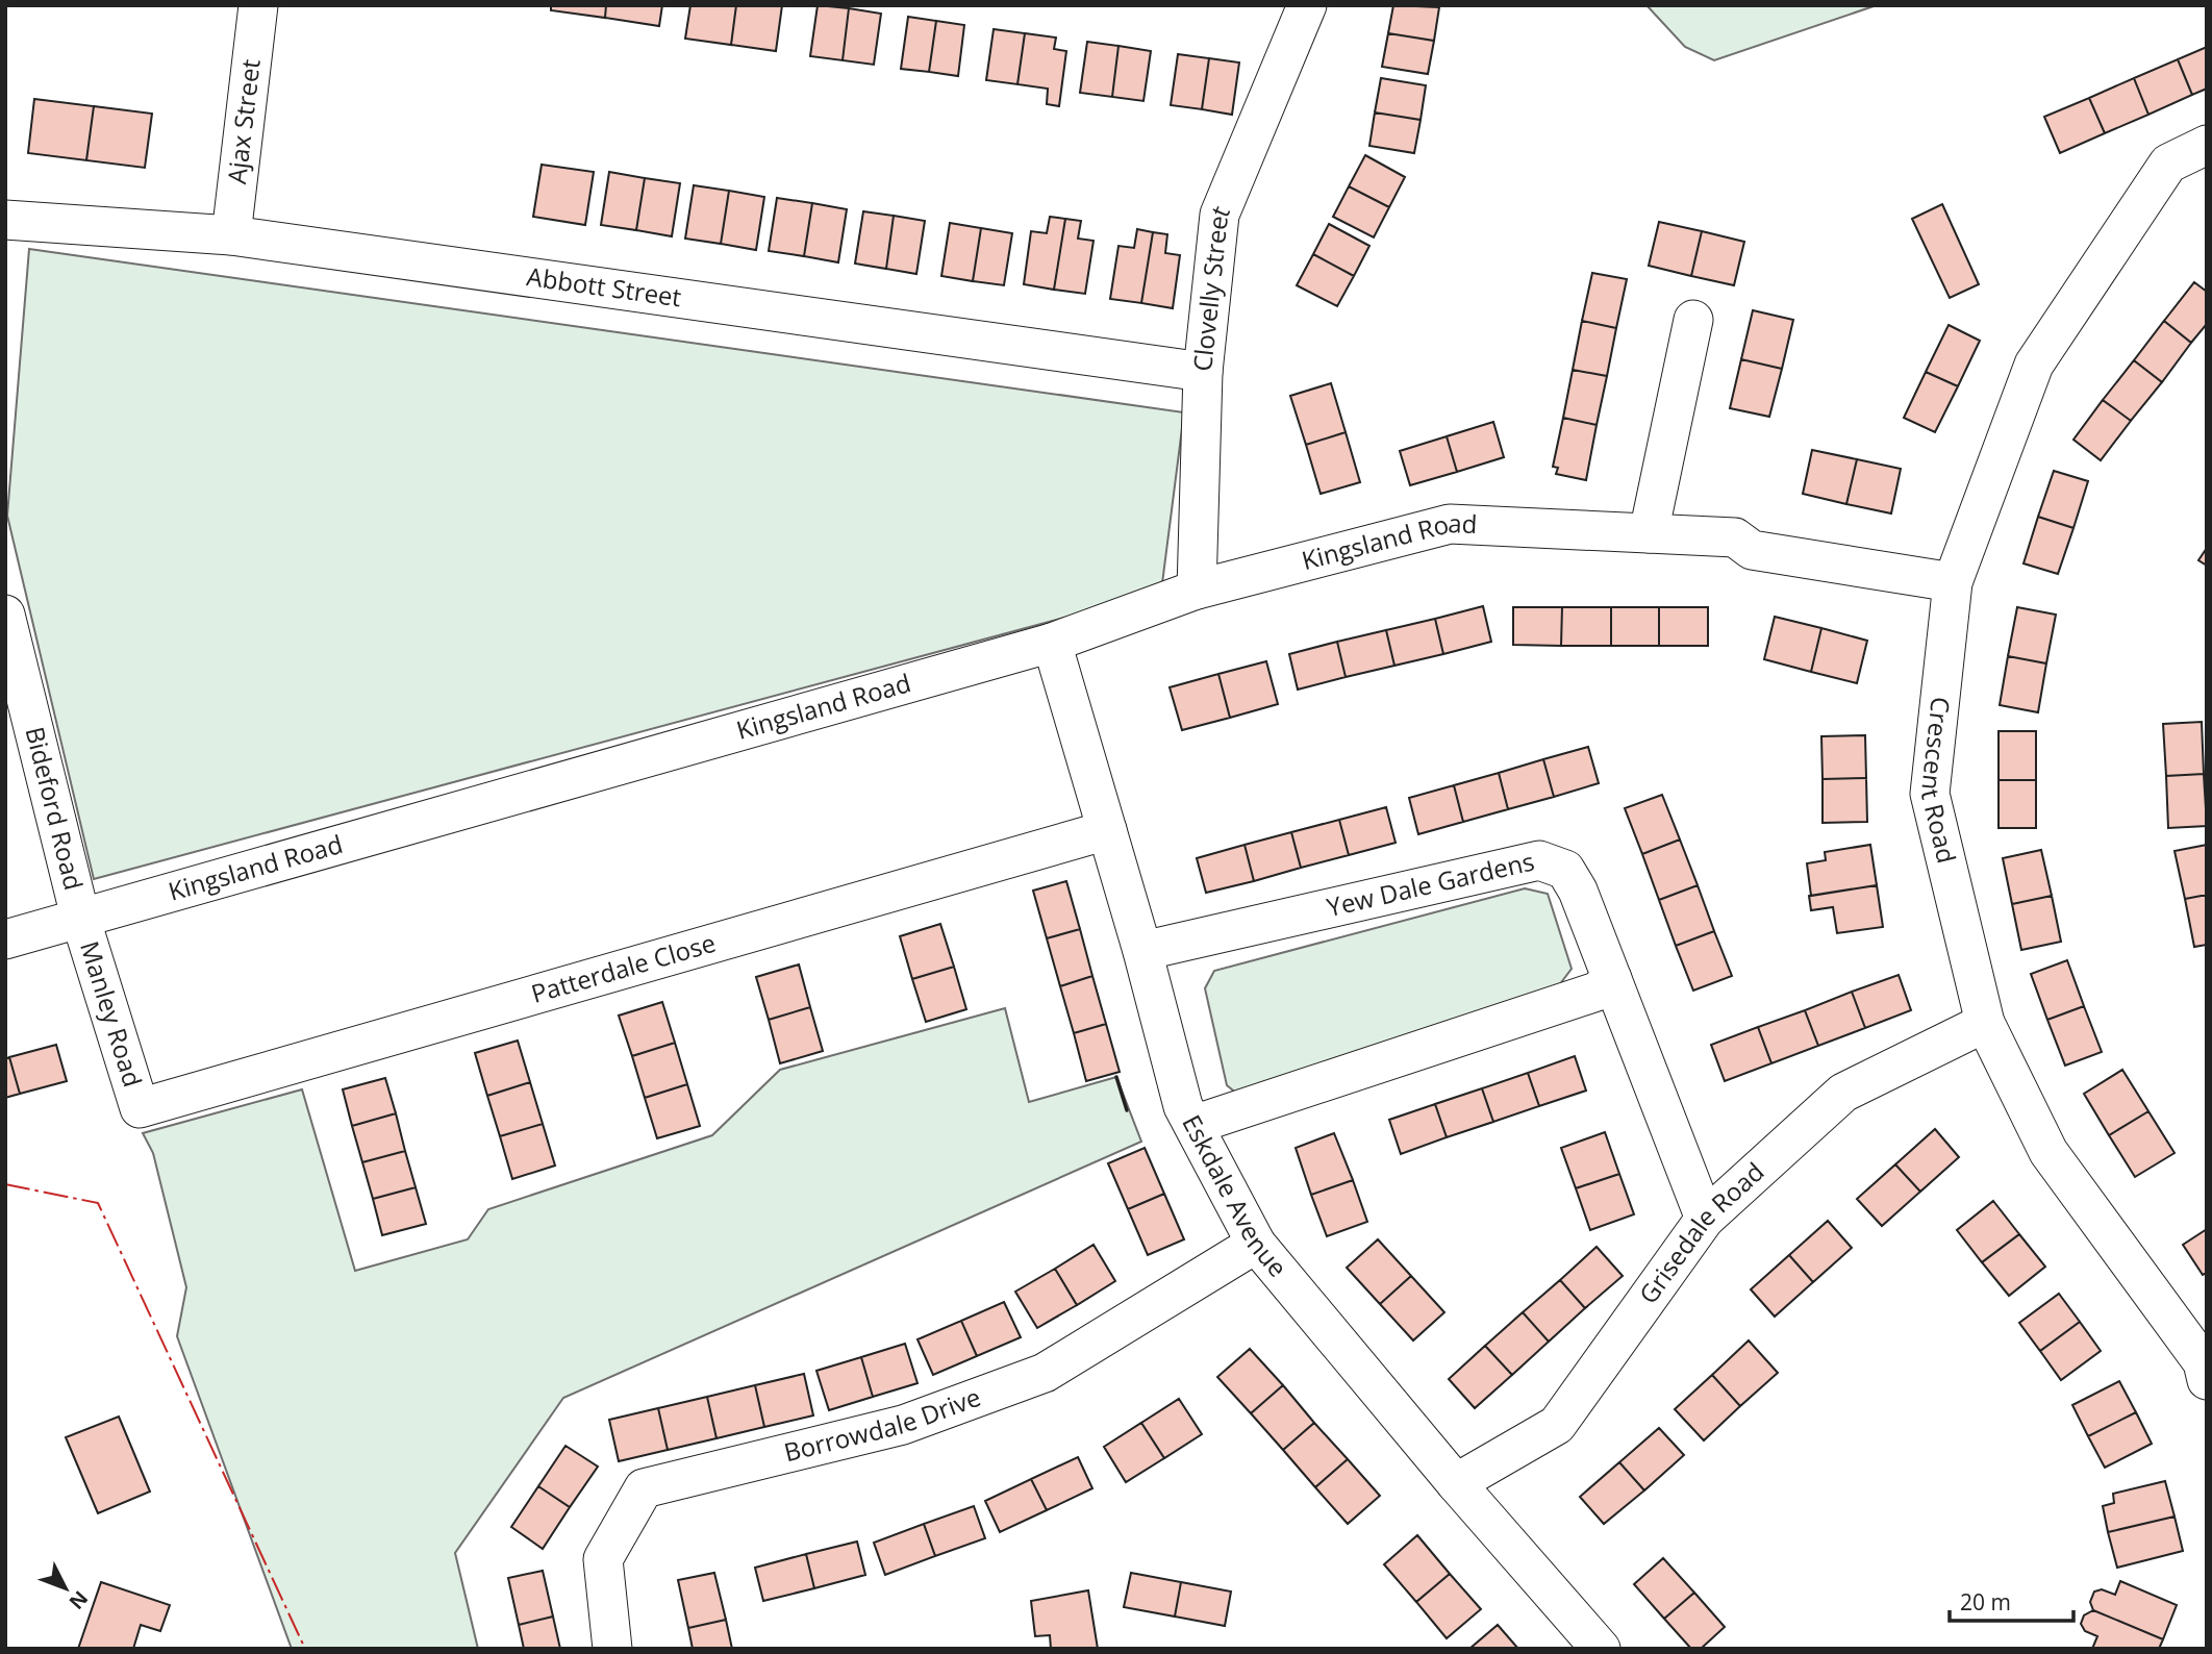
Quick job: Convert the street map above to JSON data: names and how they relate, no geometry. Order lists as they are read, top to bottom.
{
  "streets": {
    "street": [
      "Ajax Street",
      "Abbott Street",
      "Clovelly Street",
      "Kingsland Road",
      "Crescent Road",
      "Bideford Road",
      "Yew Dale Gardens",
      "Patterdale Close",
      "Manley Road",
      "Eskdale Avenue",
      "Grisedale Road",
      "Borrowdale Drive"
    ]
  },
  "crossings": [
    ["Ajax Street", "Abbott Street"],
    ["Abbott Street", "Clovelly Street"],
    ["Clovelly Street", "Kingsland Road"],
    ["Kingsland Road", "Crescent Road"],
    ["Kingsland Road", "Bideford Road"],
    ["Kingsland Road", "Manley Road"],
    ["Kingsland Road", "Eskdale Avenue"],
    ["Crescent Road", "Grisedale Road"],
    ["Bideford Road", "Manley Road"],
    ["Yew Dale Gardens", "Eskdale Avenue"],
    ["Yew Dale Gardens", "Grisedale Road"],
    ["Patterdale Close", "Manley Road"],
    ["Patterdale Close", "Eskdale Avenue"],
    ["Eskdale Avenue", "Grisedale Road"],
    ["Eskdale Avenue", "Borrowdale Drive"]
  ],
  "scale_bar": "20 m",
  "north": "bottom right"
}
